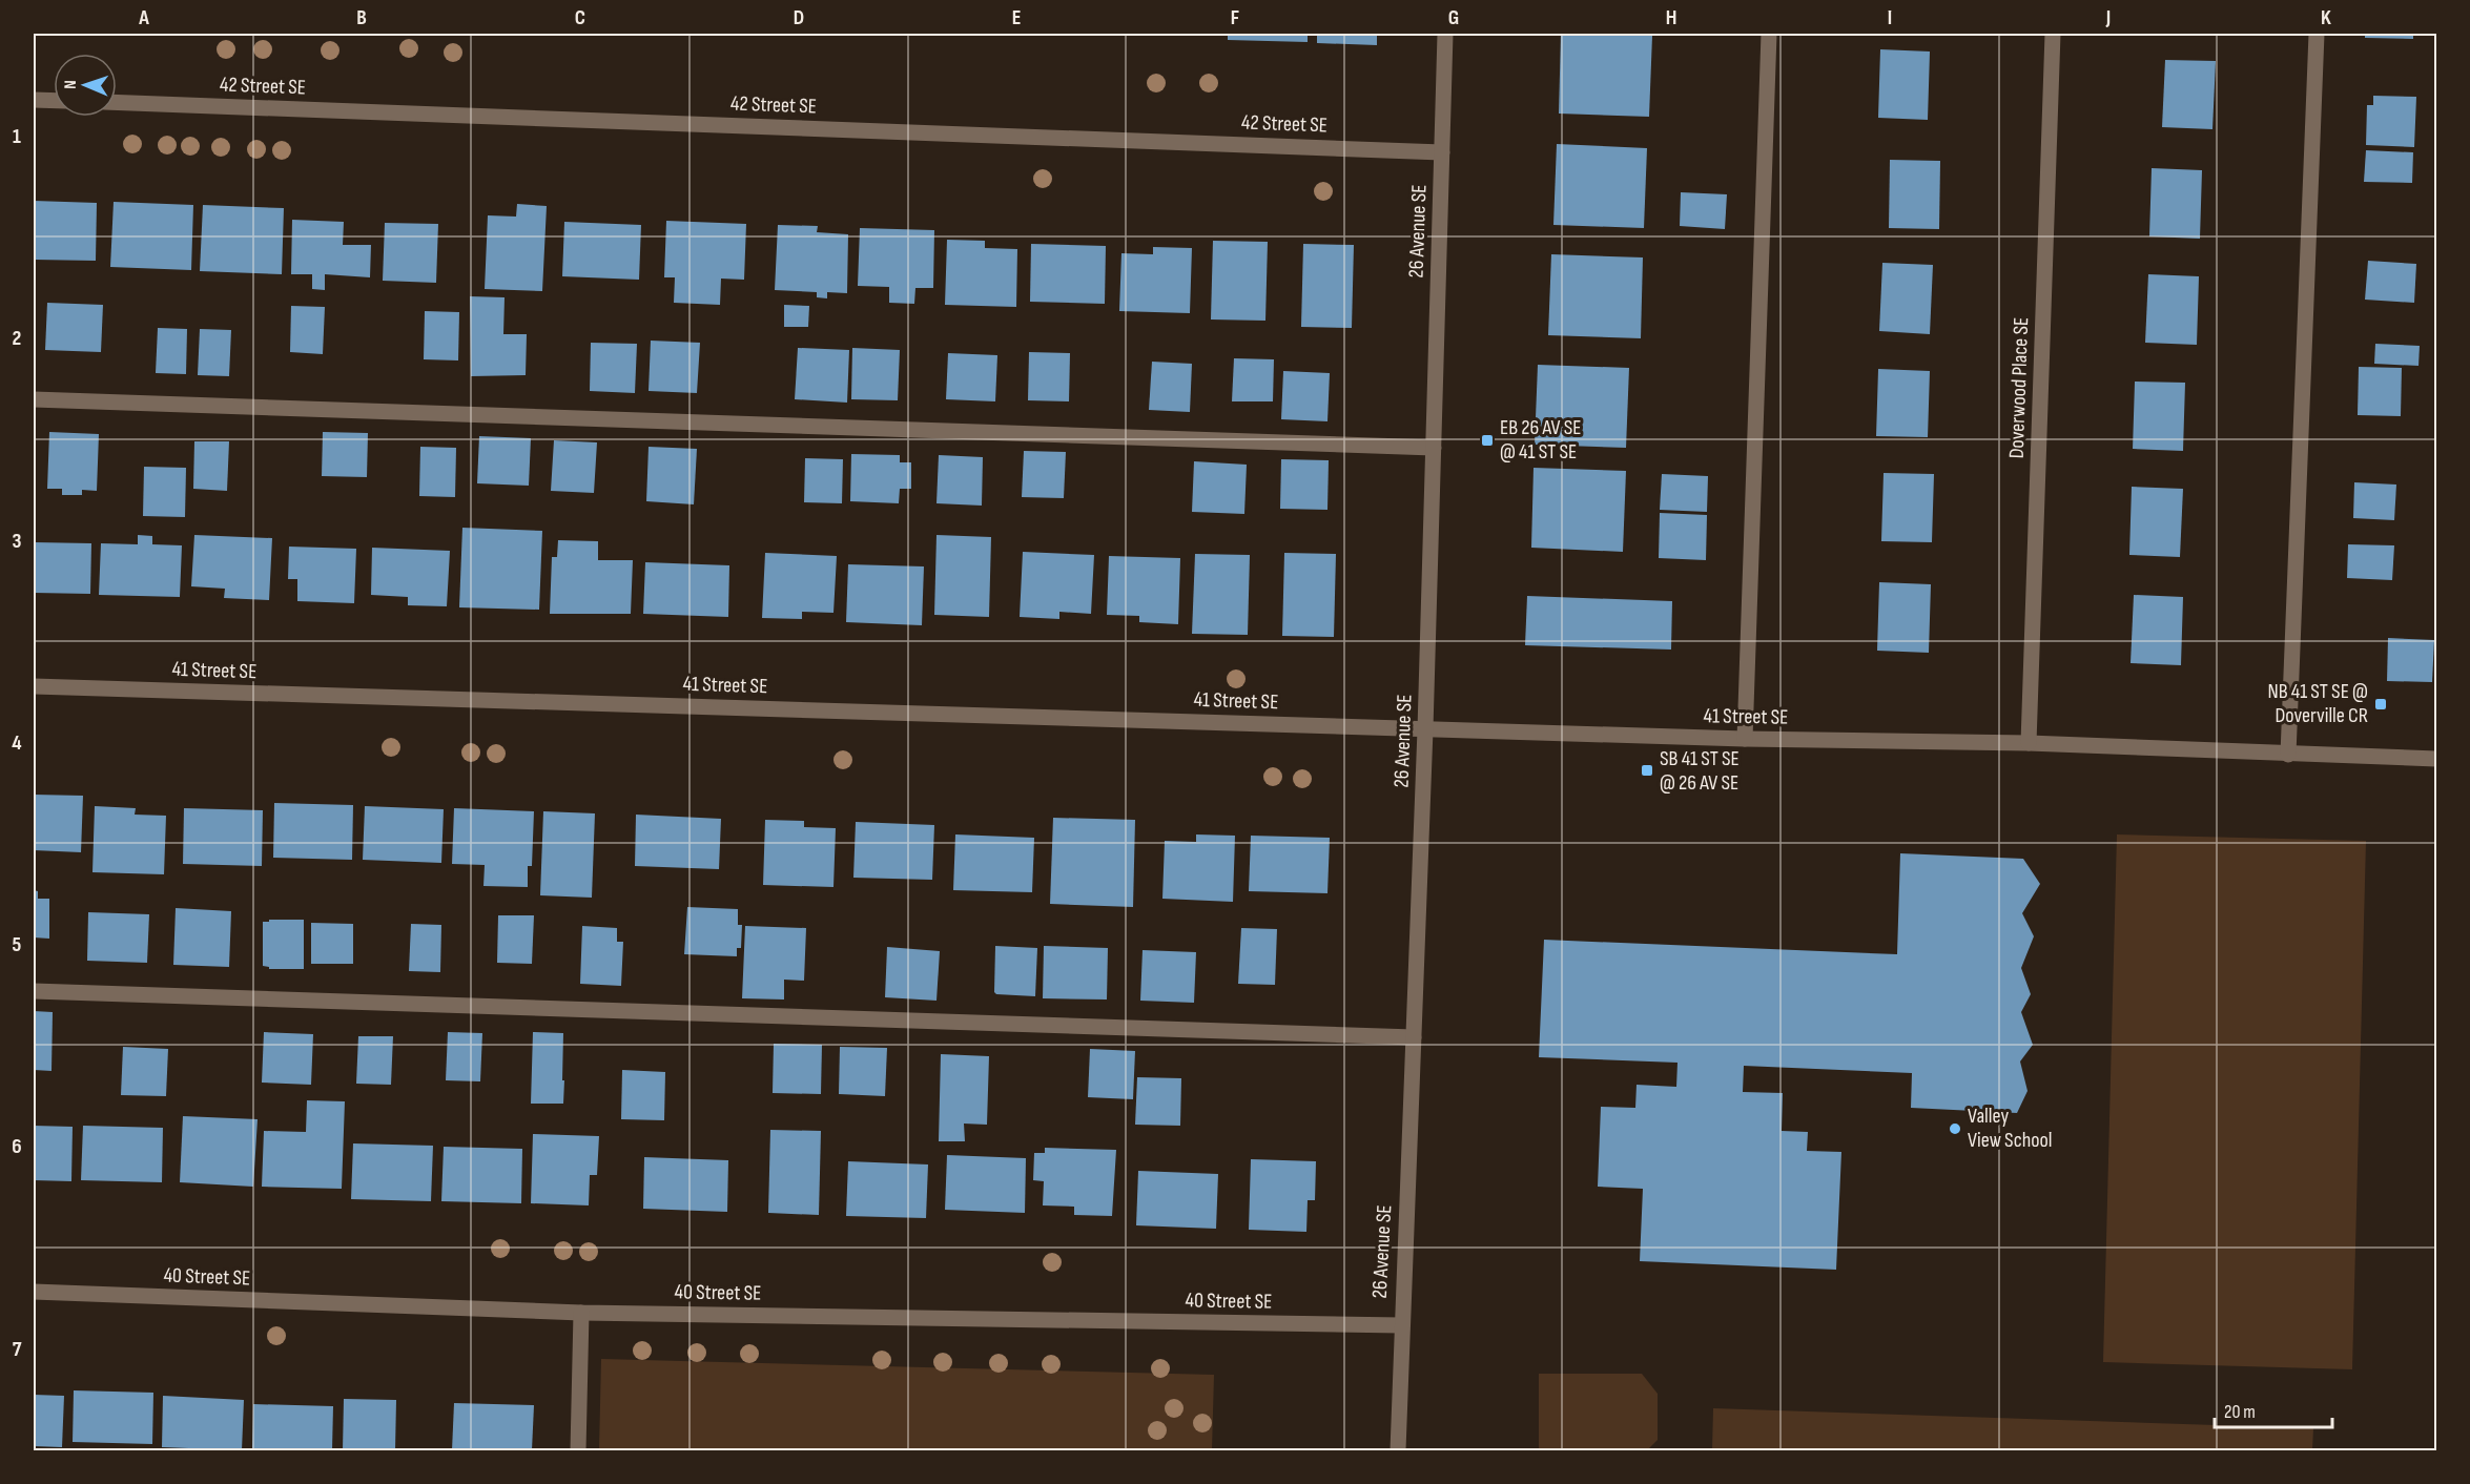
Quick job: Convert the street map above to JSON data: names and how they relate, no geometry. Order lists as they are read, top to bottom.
{
  "streets": {
    "street": [
      "42 Street SE",
      "26 Avenue SE",
      "Doverwood Place SE",
      "41 Street SE",
      "40 Street SE"
    ]
  },
  "crossings": [
    ["42 Street SE", "26 Avenue SE"],
    ["26 Avenue SE", "41 Street SE"],
    ["26 Avenue SE", "40 Street SE"],
    ["Doverwood Place SE", "41 Street SE"]
  ],
  "places": {
    "transit": ["EB 26 AV SE @ 41 ST SE", "NB 41 ST SE @ Doverville CR", "SB 41 ST SE @ 26 AV SE"],
    "other": ["Valley View School"]
  },
  "scale_bar": "20 m",
  "north": "left",
  "grid": {
    "columns": [
      "A",
      "B",
      "C",
      "D",
      "E",
      "F",
      "G",
      "H",
      "I",
      "J",
      "K"
    ],
    "rows": [
      "1",
      "2",
      "3",
      "4",
      "5",
      "6",
      "7"
    ]
  }
}
